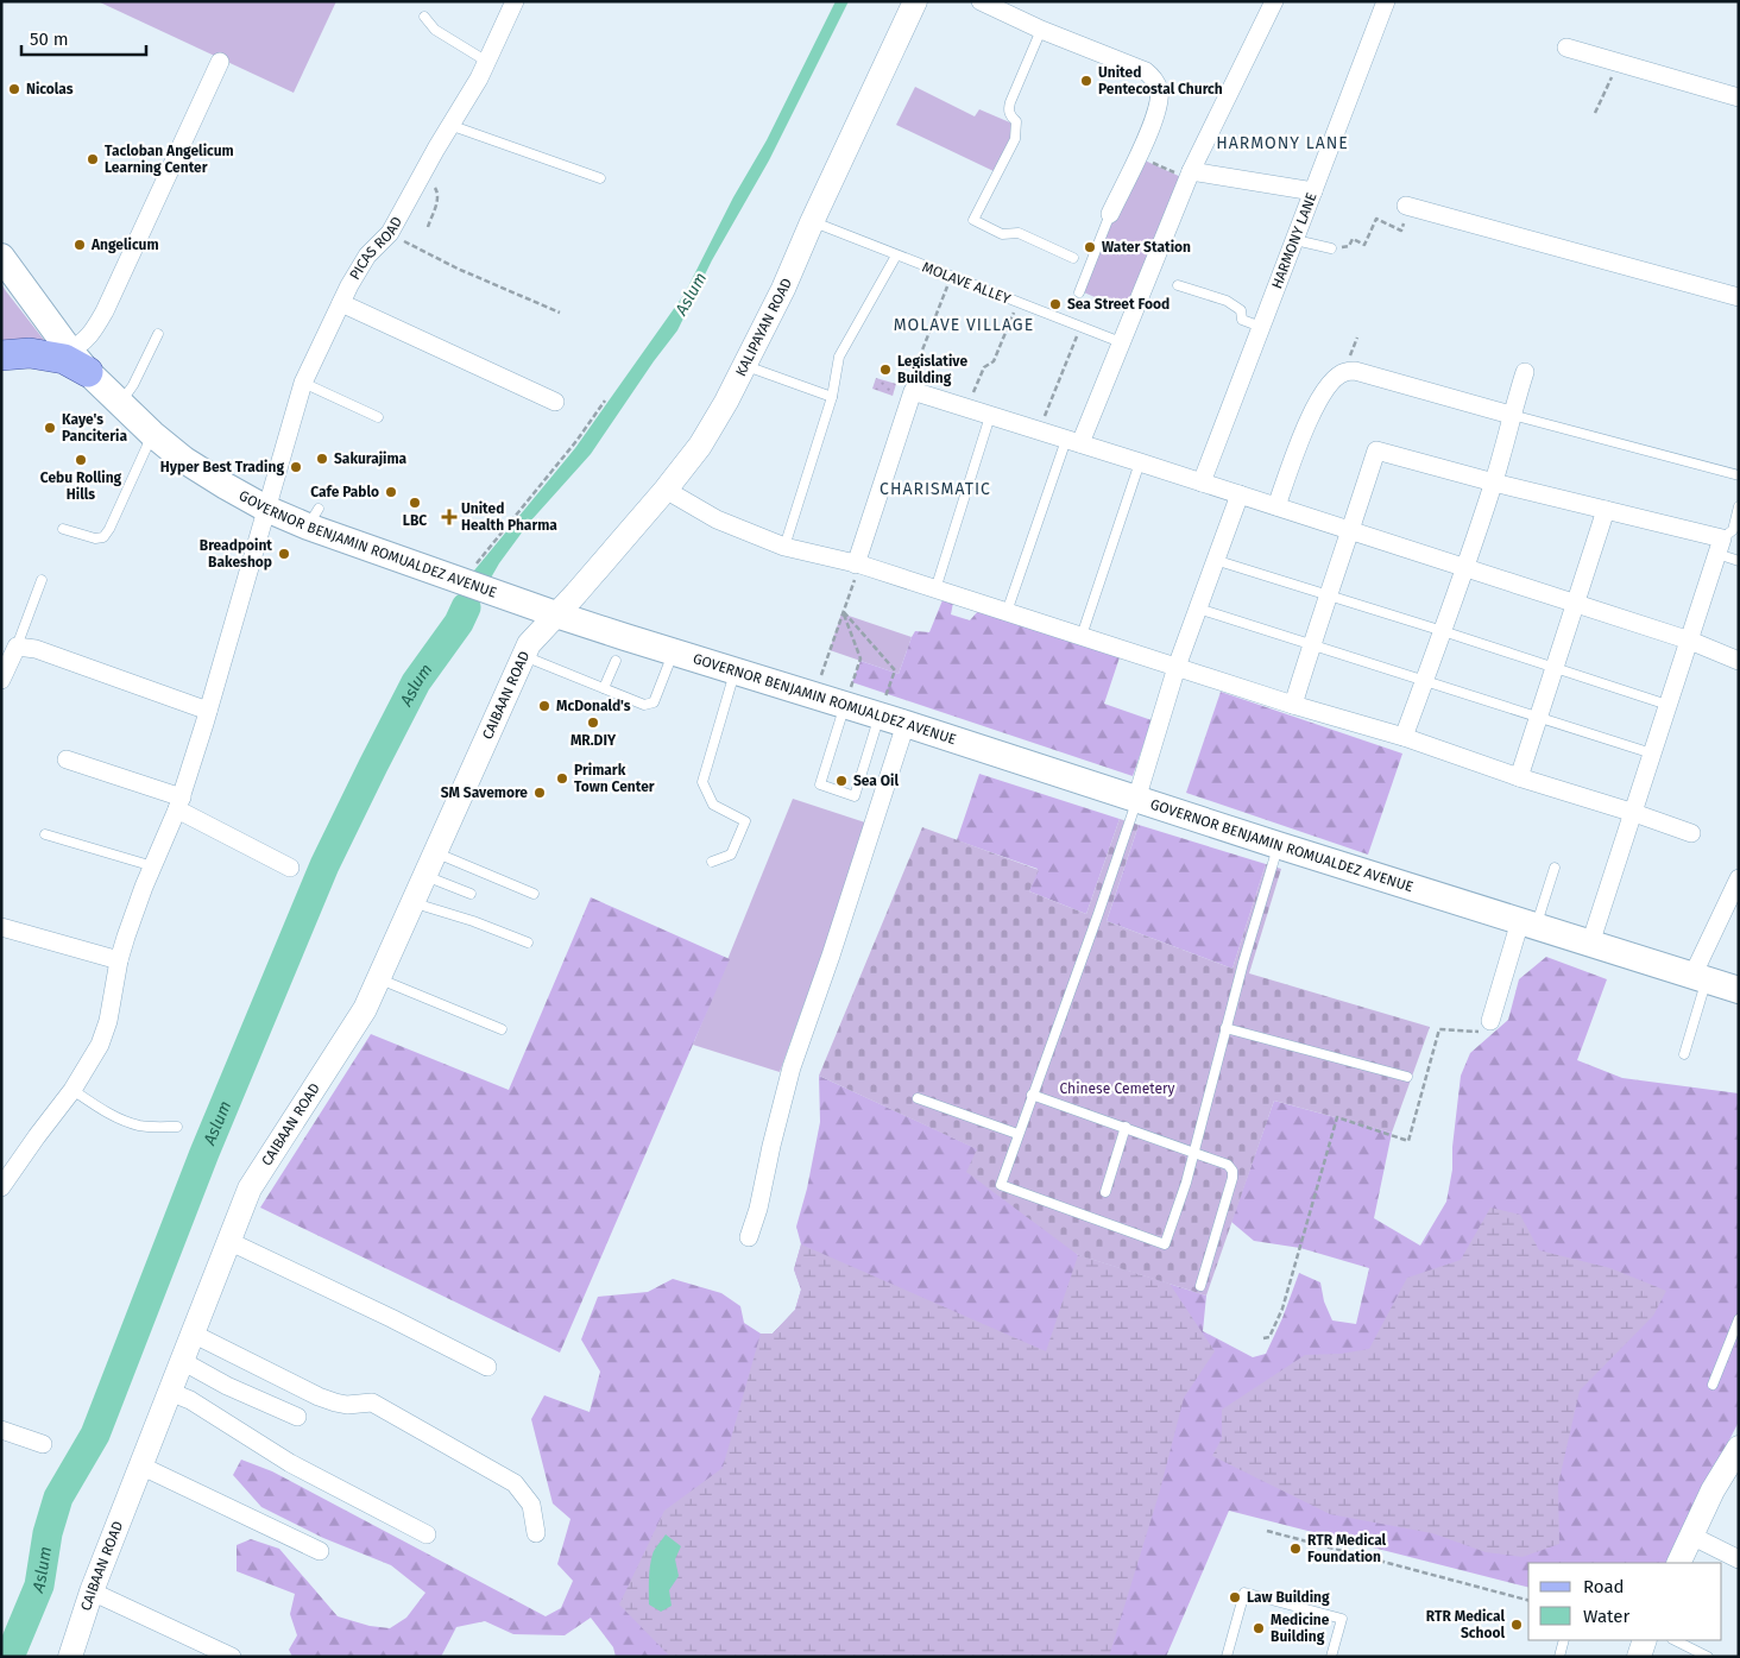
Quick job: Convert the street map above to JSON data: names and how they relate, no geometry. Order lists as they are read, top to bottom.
{
  "streets": {
    "main road": ["GOVERNOR BENJAMIN ROMUALDEZ AVENUE"],
    "street": [
      "HARMONY LANE",
      "PICAS ROAD",
      "KALIPAYAN ROAD",
      "CAIBAAN ROAD"
    ],
    "lane": ["MOLAVE ALLEY"]
  },
  "crossings": [
    ["PICAS ROAD", "GOVERNOR BENJAMIN ROMUALDEZ AVENUE"],
    ["MOLAVE ALLEY", "KALIPAYAN ROAD"],
    ["KALIPAYAN ROAD", "GOVERNOR BENJAMIN ROMUALDEZ AVENUE"],
    ["KALIPAYAN ROAD", "CAIBAAN ROAD"],
    ["GOVERNOR BENJAMIN ROMUALDEZ AVENUE", "CAIBAAN ROAD"]
  ],
  "districts": ["HARMONY LANE", "MOLAVE VILLAGE", "CHARISMATIC"],
  "water": ["Aslum"],
  "parks": ["Chinese Cemetery"],
  "places": {
    "other": [
      "United Pentecostal Church",
      "Nicolas",
      "Tacloban Angelicum Learning Center",
      "Angelicum",
      "Water Station",
      "Sea Street Food",
      "Legislative Building",
      "Kaye's Panciteria",
      "Sakurajima",
      "Cebu Rolling Hills",
      "Hyper Best Trading",
      "Cafe Pablo",
      "LBC",
      "Breadpoint Bakeshop",
      "McDonald's",
      "MR.DIY",
      "Primark Town Center",
      "Sea Oil",
      "SM Savemore",
      "RTR Medical Foundation",
      "Law Building",
      "RTR Medical School",
      "Medicine Building"
    ],
    "health": ["United Health Pharma"]
  },
  "legend": ["Road", "Water"],
  "scale_bar": "50 m"
}
